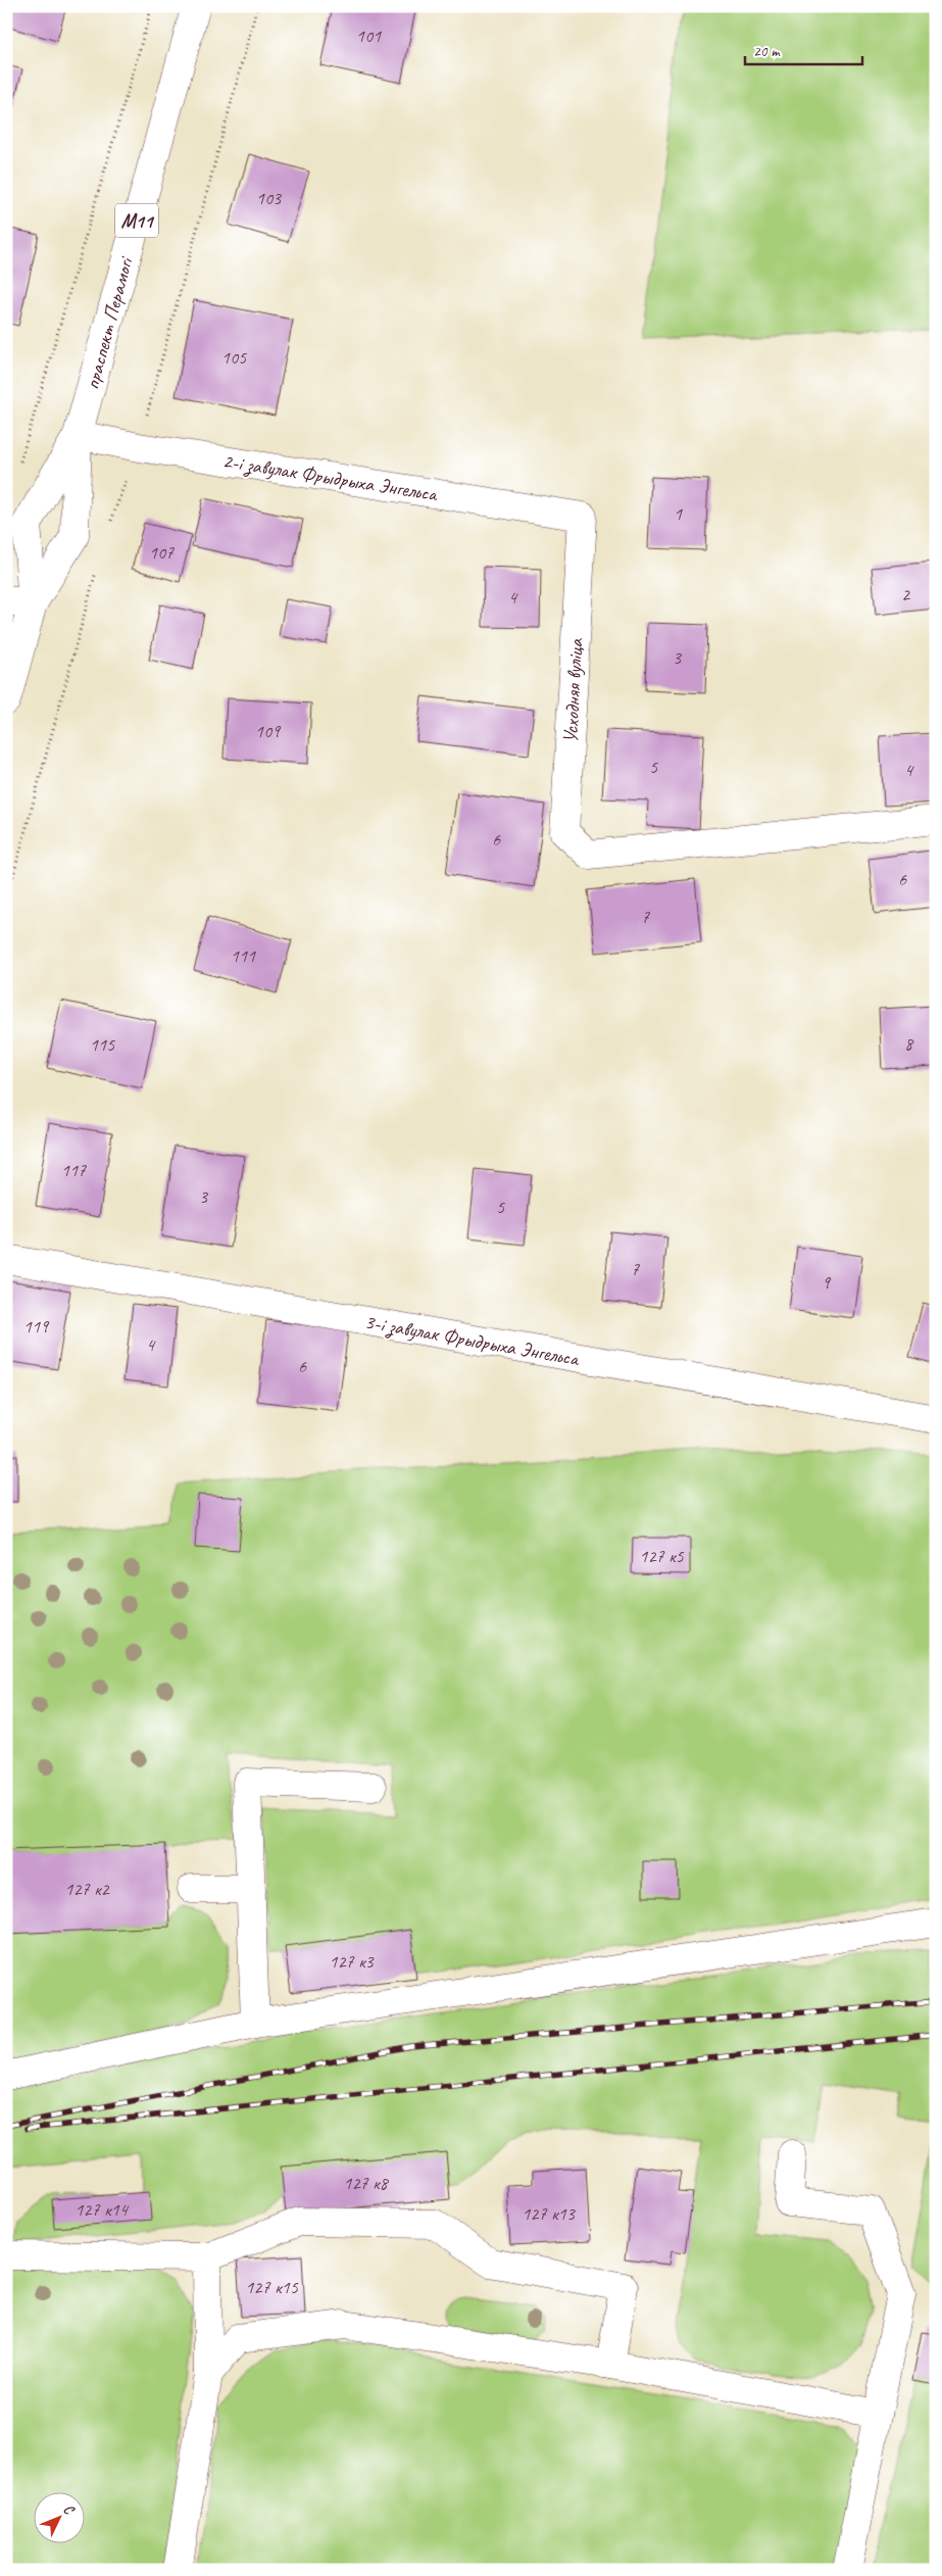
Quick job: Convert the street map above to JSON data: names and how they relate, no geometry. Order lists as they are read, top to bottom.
{
  "streets": {
    "street": [
      "М11",
      "праспект Перамогі",
      "2-і завулак Фрыдрыха Энгельса",
      "Усходняя вуліца",
      "3-і завулак Фрыдрыха Энгельса"
    ]
  },
  "crossings": [
    ["праспект Перамогі", "2-і завулак Фрыдрыха Энгельса"],
    ["2-і завулак Фрыдрыха Энгельса", "Усходняя вуліца"]
  ],
  "house_numbers": [
    "101",
    "103",
    "105",
    "1",
    "107",
    "2",
    "4",
    "3",
    "109",
    "5",
    "4",
    "6",
    "6",
    "7",
    "111",
    "8",
    "115",
    "117",
    "3",
    "5",
    "7",
    "9",
    "119",
    "4",
    "6",
    "127 к5",
    "127 к2",
    "127 к3",
    "127 к8",
    "127 к14",
    "127 к13",
    "127 к15"
  ],
  "scale_bar": "20 m",
  "north": "top right"
}
